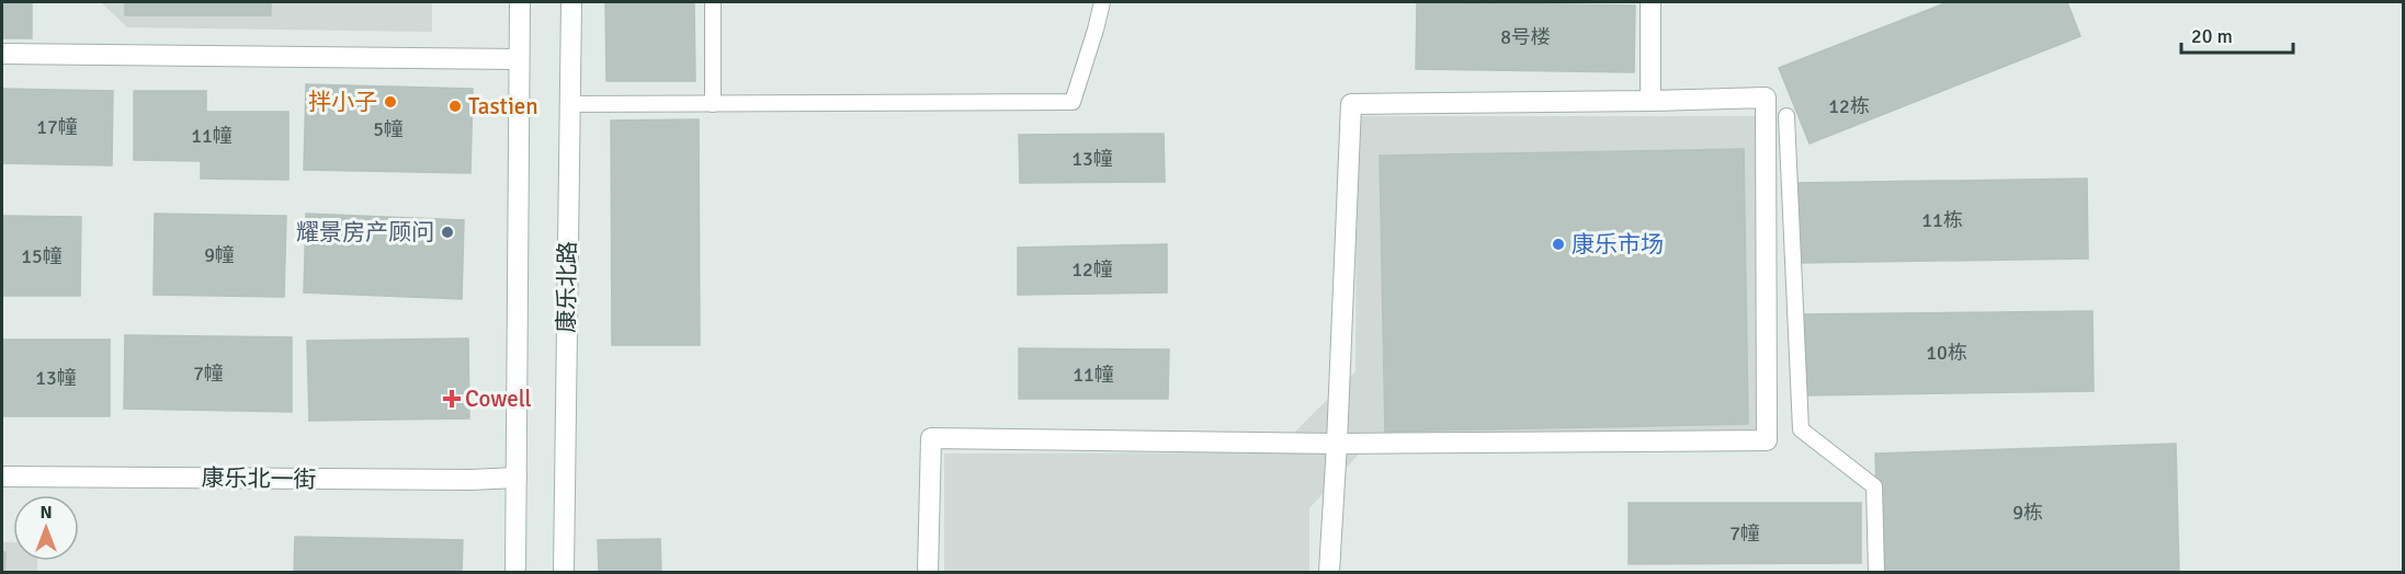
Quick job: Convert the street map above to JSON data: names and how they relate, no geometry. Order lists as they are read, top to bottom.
{
  "streets": {
    "street": ["康乐北路", "康乐北一街"]
  },
  "places": {
    "other": [
      "拌小子",
      "Tastien",
      "耀景房产顾问",
      "康乐市场"
    ],
    "health": ["Cowell"]
  },
  "house_numbers": [
    "8号楼",
    "12栋",
    "17幢",
    "5幢",
    "11幢",
    "13幢",
    "11栋",
    "9幢",
    "15幢",
    "12幢",
    "10栋",
    "7幢",
    "11幢",
    "13幢",
    "9栋",
    "7幢"
  ],
  "scale_bar": "20 m",
  "north": "top"
}
